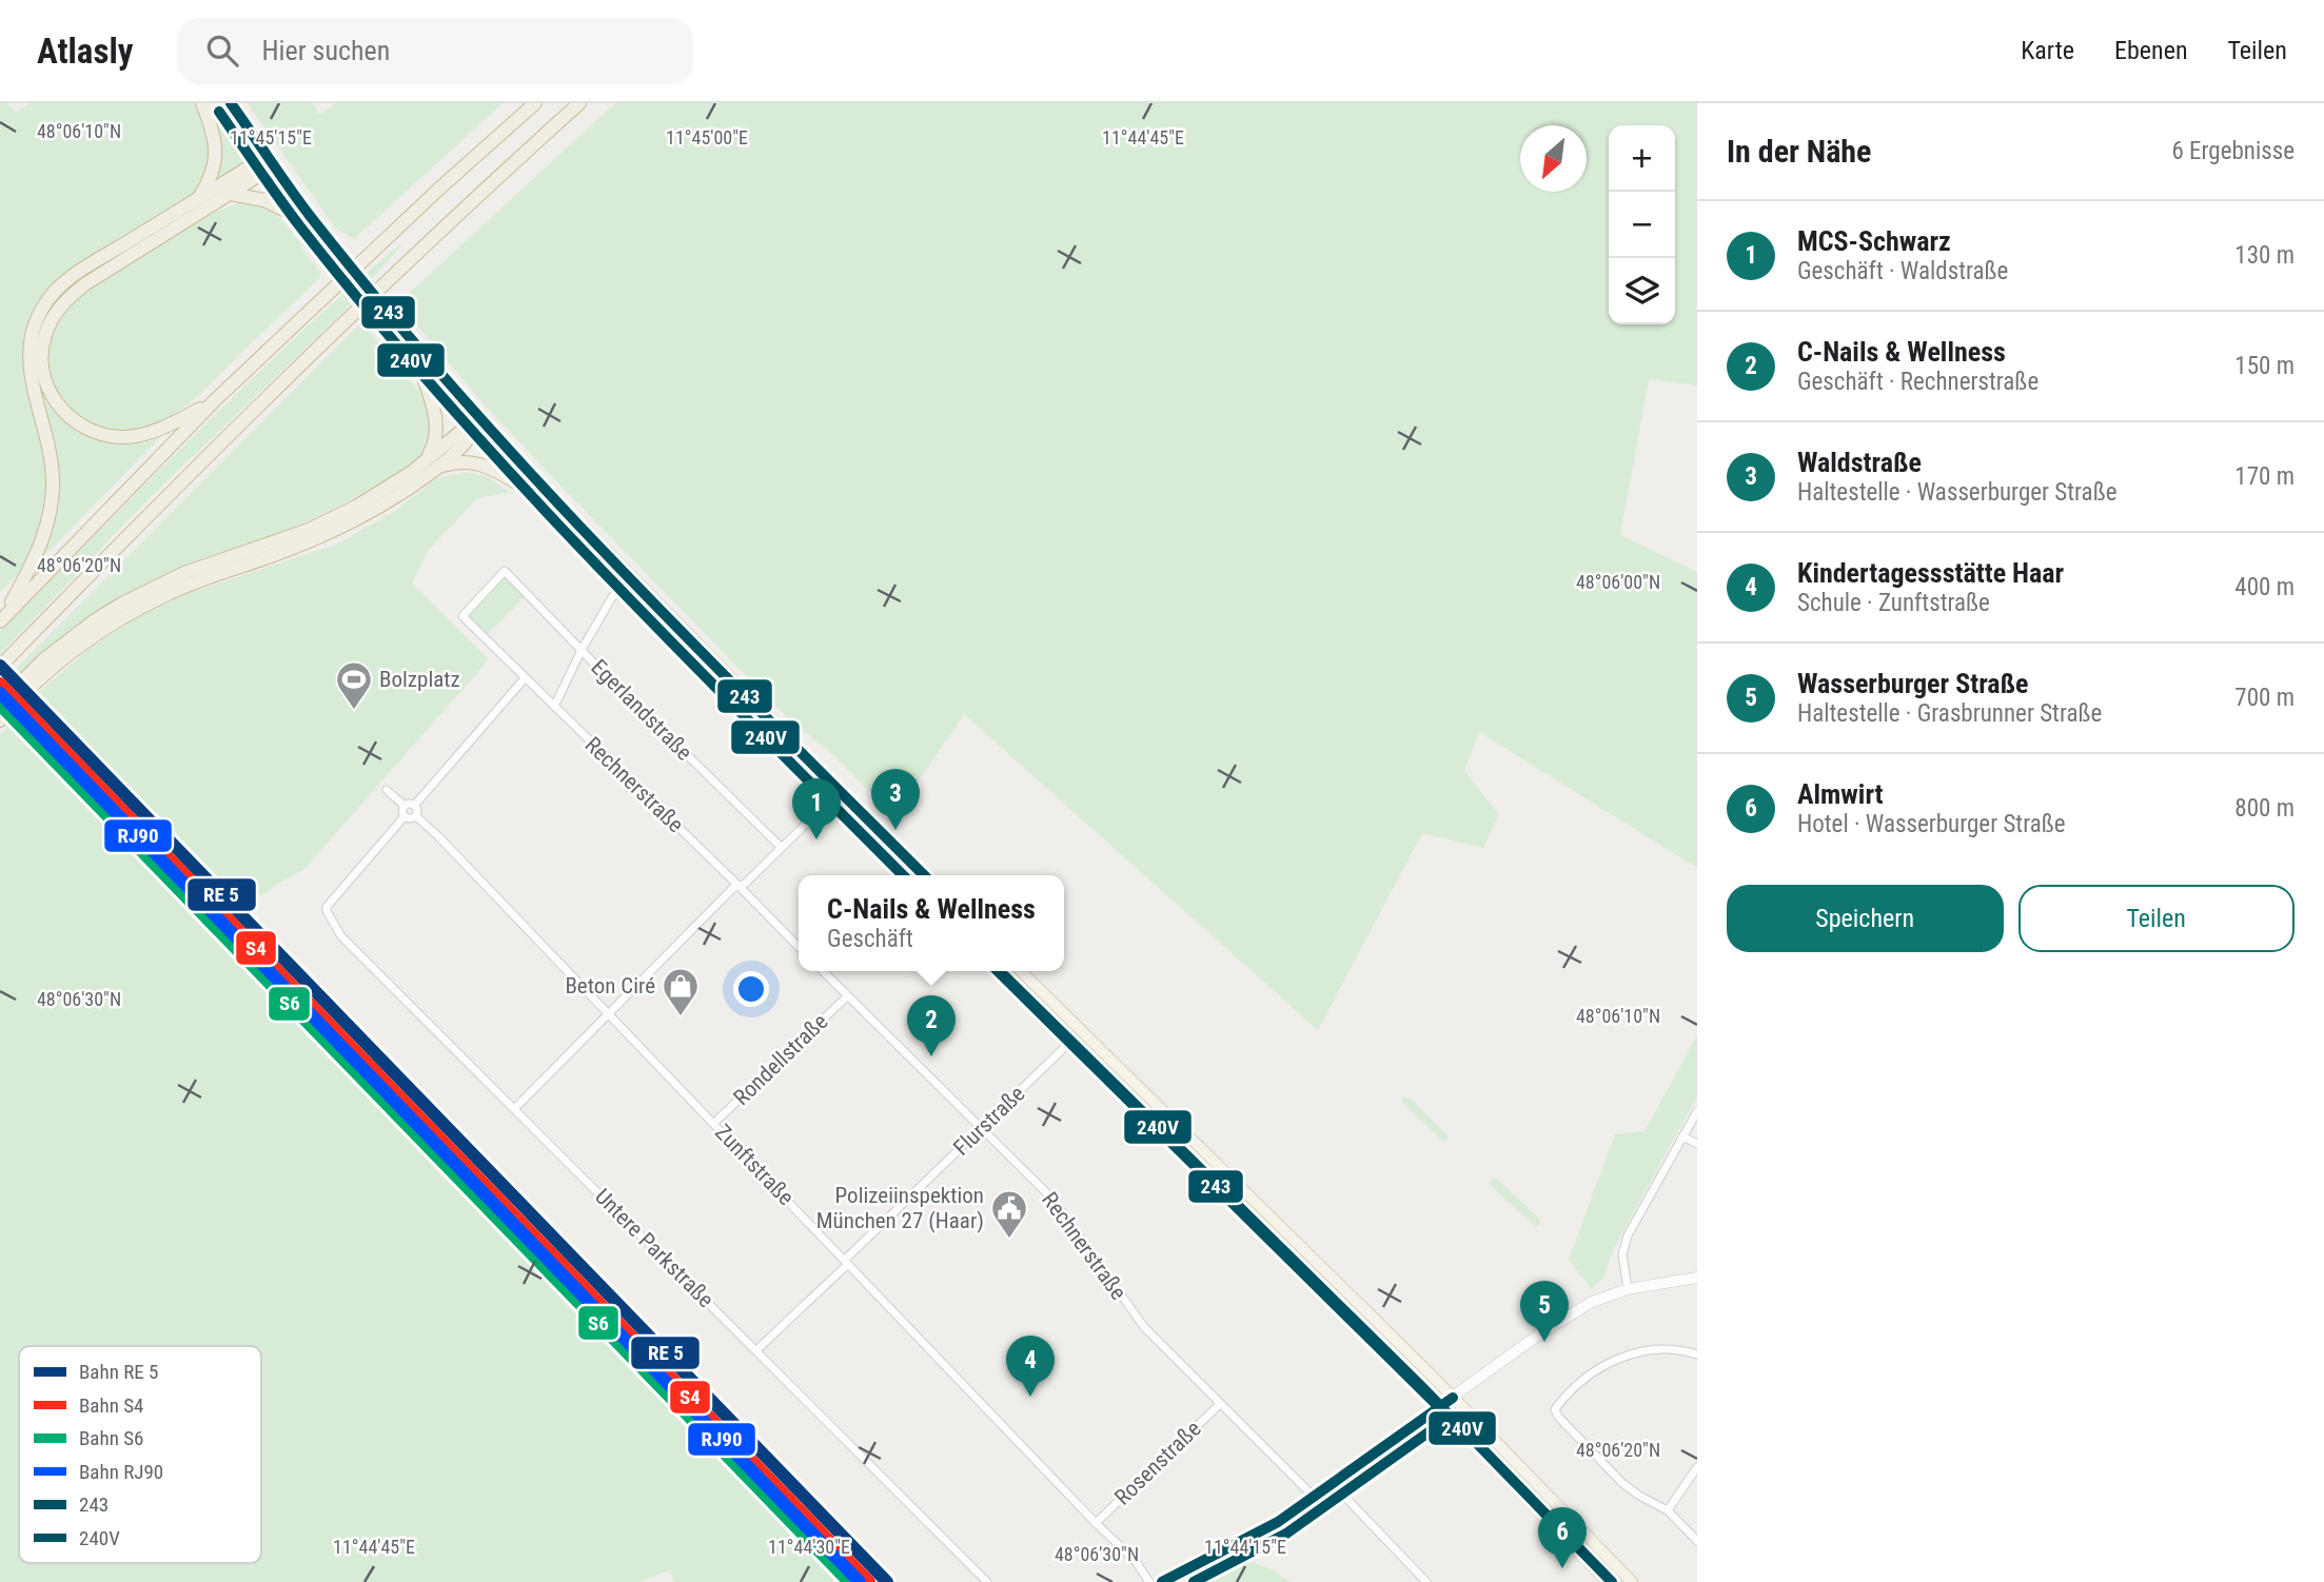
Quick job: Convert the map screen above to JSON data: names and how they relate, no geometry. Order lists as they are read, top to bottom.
{
  "streets": {
    "street": [
      "Egerlandstraße",
      "Rechnerstraße",
      "Rondellstraße",
      "Flurstraße",
      "Zunftstraße",
      "Untere Parkstraße",
      "Rosenstraße"
    ]
  },
  "crossings": [
    ["Egerlandstraße", "Rechnerstraße"],
    ["Rechnerstraße", "Rondellstraße"],
    ["Rechnerstraße", "Flurstraße"],
    ["Rechnerstraße", "Rosenstraße"],
    ["Rondellstraße", "Zunftstraße"],
    ["Flurstraße", "Zunftstraße"],
    ["Flurstraße", "Untere Parkstraße"],
    ["Zunftstraße", "Untere Parkstraße"],
    ["Zunftstraße", "Rosenstraße"]
  ],
  "places": {
    "sports": ["Bolzplatz"],
    "shop": ["Beton Ciré"],
    "public building": ["Polizeiinspektion München 27 (Haar)"]
  },
  "lines": [
    "transit line 243",
    "transit line 240V",
    "rail line S4",
    "rail line RJ90",
    "rail line S6"
  ],
  "legend": [
    "Bahn RE 5",
    "Bahn S4",
    "Bahn S6",
    "Bahn RJ90",
    "243",
    "240V"
  ],
  "north": "bottom left",
  "page": {
    "header": "Atlasly",
    "search": "Hier suchen",
    "nav": ["Karte", "Ebenen", "Teilen"],
    "heading": ["In der Nähe", "6 Ergebnisse"],
    "map_buttons": ["+", "−"],
    "list": [
      {
        "mark": "1",
        "name": "MCS-Schwarz",
        "note": "Geschäft · Waldstraße",
        "value": "130 m"
      },
      {
        "mark": "2",
        "name": "C-Nails & Wellness",
        "note": "Geschäft · Rechnerstraße",
        "value": "150 m"
      },
      {
        "mark": "3",
        "name": "Waldstraße",
        "note": "Haltestelle · Wasserburger Straße",
        "value": "170 m"
      },
      {
        "mark": "4",
        "name": "Kindertagessstätte Haar",
        "note": "Schule · Zunftstraße",
        "value": "400 m"
      },
      {
        "mark": "5",
        "name": "Wasserburger Straße",
        "note": "Haltestelle · Grasbrunner Straße",
        "value": "700 m"
      },
      {
        "mark": "6",
        "name": "Almwirt",
        "note": "Hotel · Wasserburger Straße",
        "value": "800 m"
      }
    ],
    "pins": [
      "3",
      "1",
      "2",
      "5",
      "4",
      "6"
    ],
    "buttons": ["Speichern", "Teilen"],
    "popup": ["C-Nails & Wellness", "Geschäft"]
  },
  "coordinates": [
    "48°06'10\"N",
    "11°45'15\"E",
    "11°45'00\"E",
    "11°44'45\"E",
    "48°06'20\"N",
    "48°06'00\"N",
    "48°06'30\"N",
    "11°44'30\"E",
    "11°44'15\"E"
  ]
}
